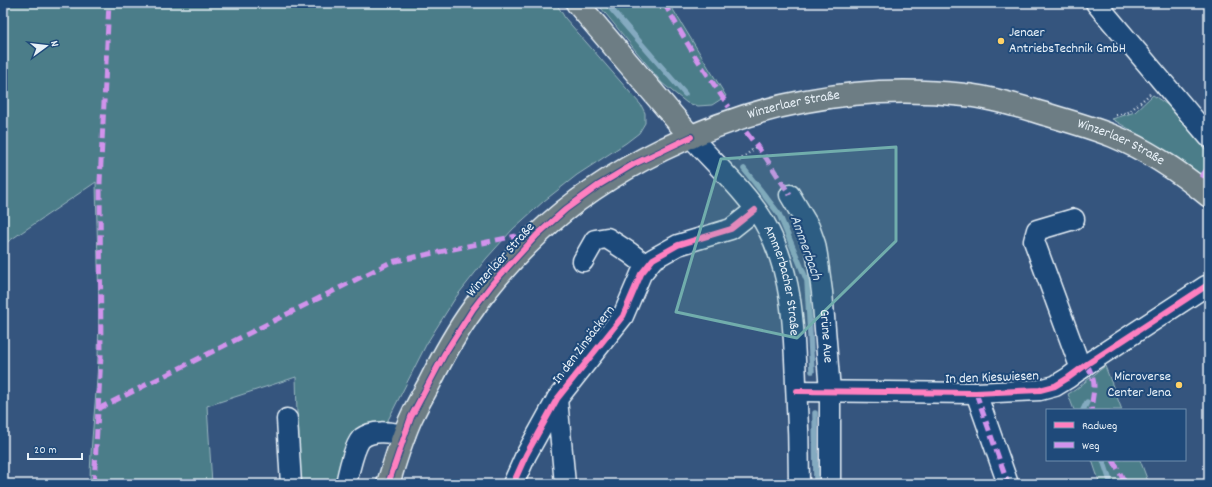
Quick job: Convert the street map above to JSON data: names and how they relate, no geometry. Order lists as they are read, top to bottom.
{
  "streets": {
    "main road": ["Winzerlaer Straße", "Ammerbacher Straße"],
    "street": ["Grüne Aue", "In den Zinsäckern", "In den Kieswiesen"]
  },
  "crossings": [
    ["Winzerlaer Straße", "Ammerbacher Straße"],
    ["Ammerbacher Straße", "In den Zinsäckern"],
    ["Ammerbacher Straße", "In den Kieswiesen"],
    ["Grüne Aue", "In den Kieswiesen"]
  ],
  "water": ["Ammerbach"],
  "places": ["Jenaer AntriebsTechnik GmbH", "Microverse Center Jena"],
  "legend": ["Radweg", "Weg"],
  "scale_bar": "20 m",
  "north": "right"
}
